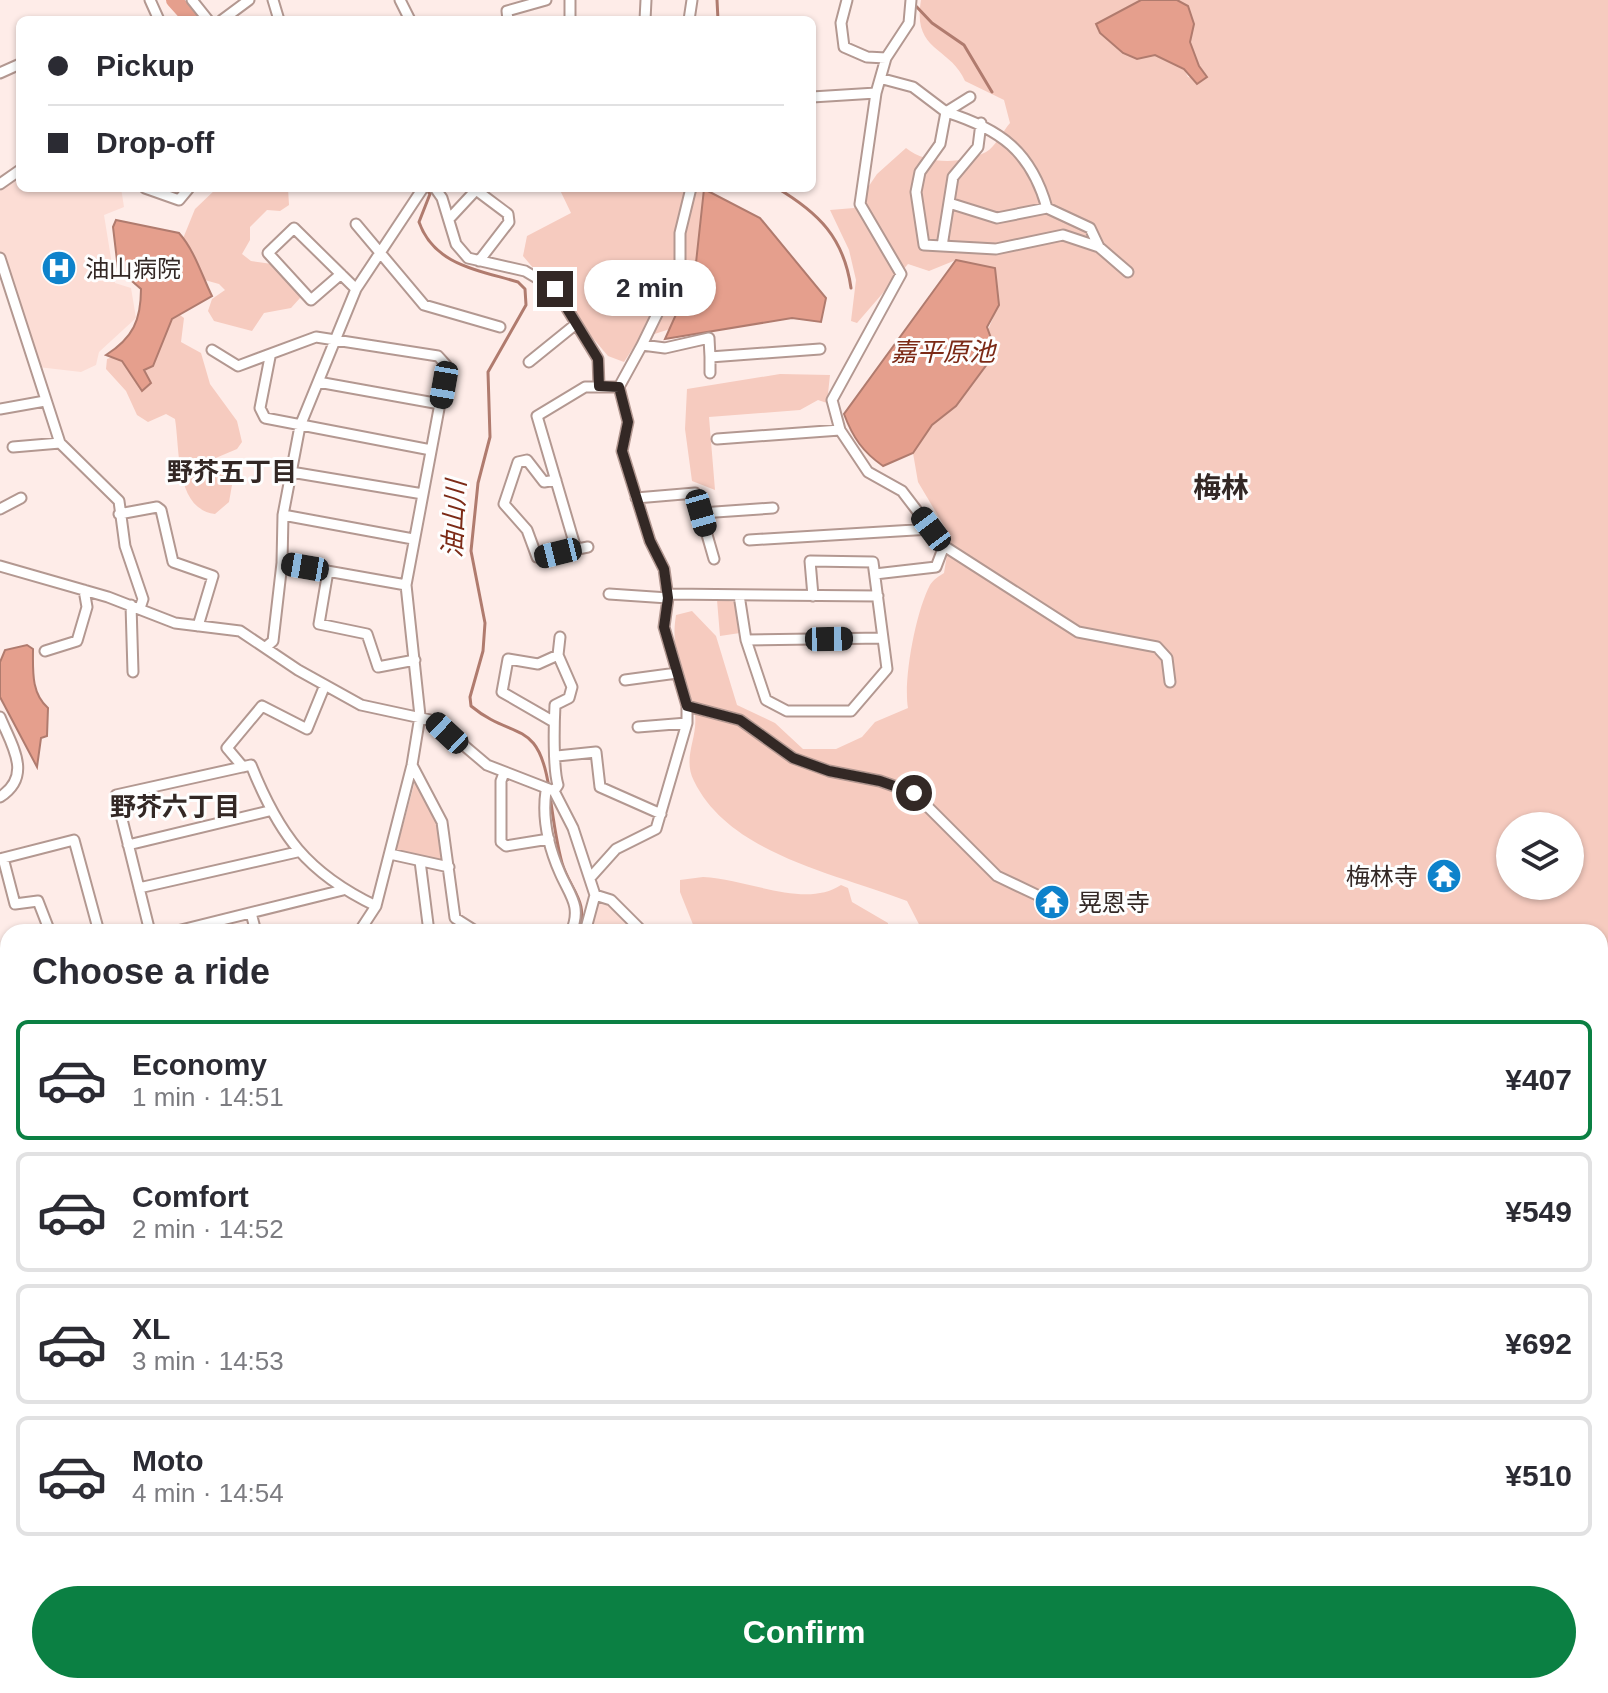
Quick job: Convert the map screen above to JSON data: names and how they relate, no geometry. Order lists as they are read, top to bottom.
{
  "districts": ["野芥五丁目", "梅林", "野芥六丁目"],
  "water": ["嘉平原池", "油山川"],
  "places": {
    "hospital": ["油山病院"],
    "temple": ["梅林寺", "晃恩寺"]
  },
  "page": {
    "banner": ["Pickup", "Drop-off"],
    "bubble": "2 min",
    "heading": "Choose a ride",
    "list": [
      {
        "name": "Economy",
        "note": "1 min · 14:51",
        "value": "¥407"
      },
      {
        "name": "Comfort",
        "note": "2 min · 14:52",
        "value": "¥549"
      },
      {
        "name": "XL",
        "note": "3 min · 14:53",
        "value": "¥692"
      },
      {
        "name": "Moto",
        "note": "4 min · 14:54",
        "value": "¥510"
      }
    ],
    "buttons": "Confirm"
  }
}
